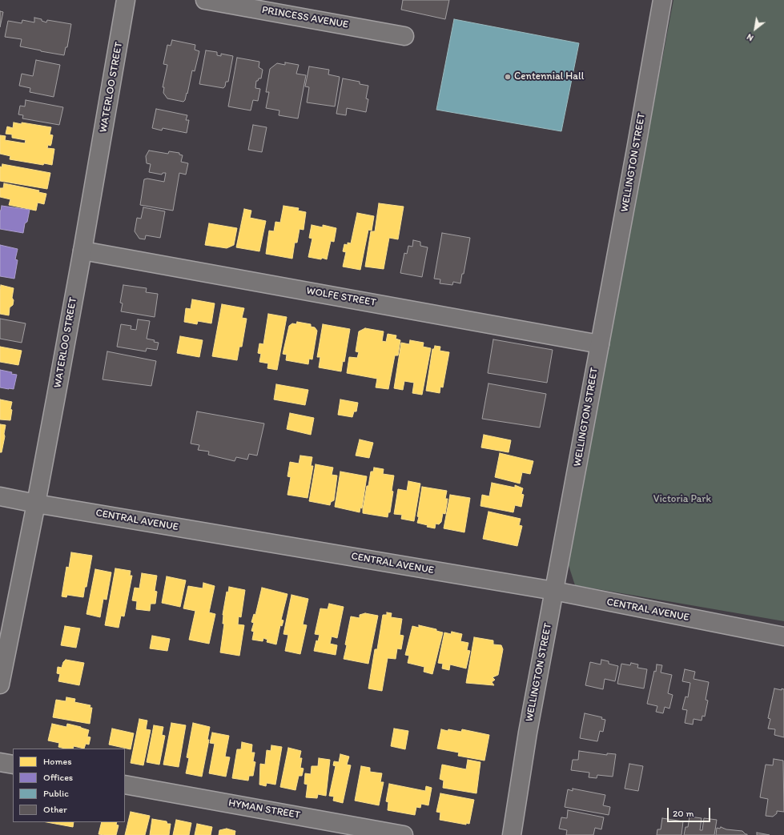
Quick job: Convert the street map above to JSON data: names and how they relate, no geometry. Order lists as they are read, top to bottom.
{
  "streets": {
    "street": [
      "PRINCESS AVENUE",
      "WATERLOO STREET",
      "WELLINGTON STREET",
      "WOLFE STREET",
      "CENTRAL AVENUE",
      "HYMAN STREET"
    ]
  },
  "crossings": [
    ["WATERLOO STREET", "WOLFE STREET"],
    ["WATERLOO STREET", "CENTRAL AVENUE"],
    ["WELLINGTON STREET", "WOLFE STREET"],
    ["WELLINGTON STREET", "CENTRAL AVENUE"]
  ],
  "parks": ["Victoria Park"],
  "places": ["Centennial Hall"],
  "legend": [
    "Homes",
    "Offices",
    "Public",
    "Other"
  ],
  "scale_bar": "20 m",
  "north": "bottom left"
}
